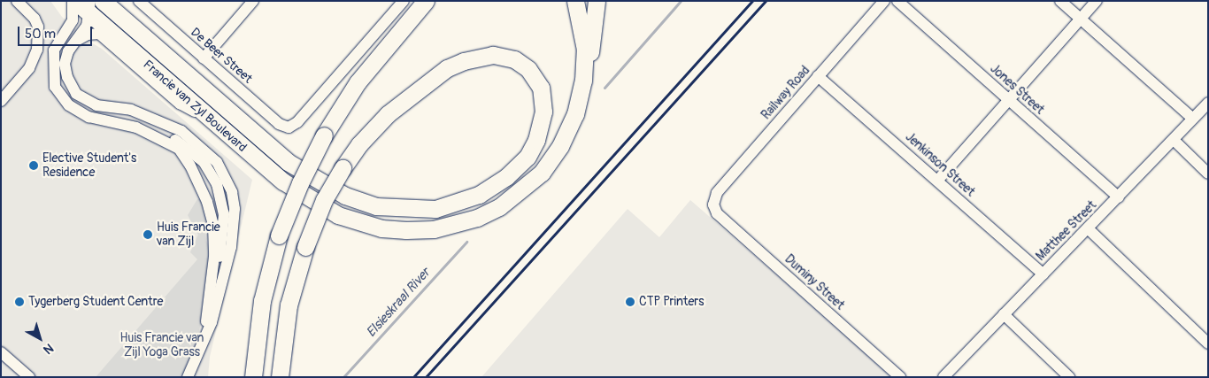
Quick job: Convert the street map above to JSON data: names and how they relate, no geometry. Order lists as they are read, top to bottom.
{
  "streets": {
    "main road": ["Francie van Zyl Boulevard"],
    "street": [
      "De Beer Street",
      "Jones Street",
      "Railway Road",
      "Jenkinson Street",
      "Matthee Street",
      "Duminy Street"
    ]
  },
  "crossings": [
    ["Jones Street", "Matthee Street"],
    ["Railway Road", "Jenkinson Street"],
    ["Railway Road", "Duminy Street"],
    ["Jenkinson Street", "Matthee Street"]
  ],
  "water": ["Elsieskraal River"],
  "parks": ["Huis Francie van Zijl Yoga Grass"],
  "places": [
    "Elective Student's Residence",
    "Huis Francie van Zijl",
    "Tygerberg Student Centre",
    "CTP Printers"
  ],
  "scale_bar": "50 m",
  "north": "bottom right"
}
